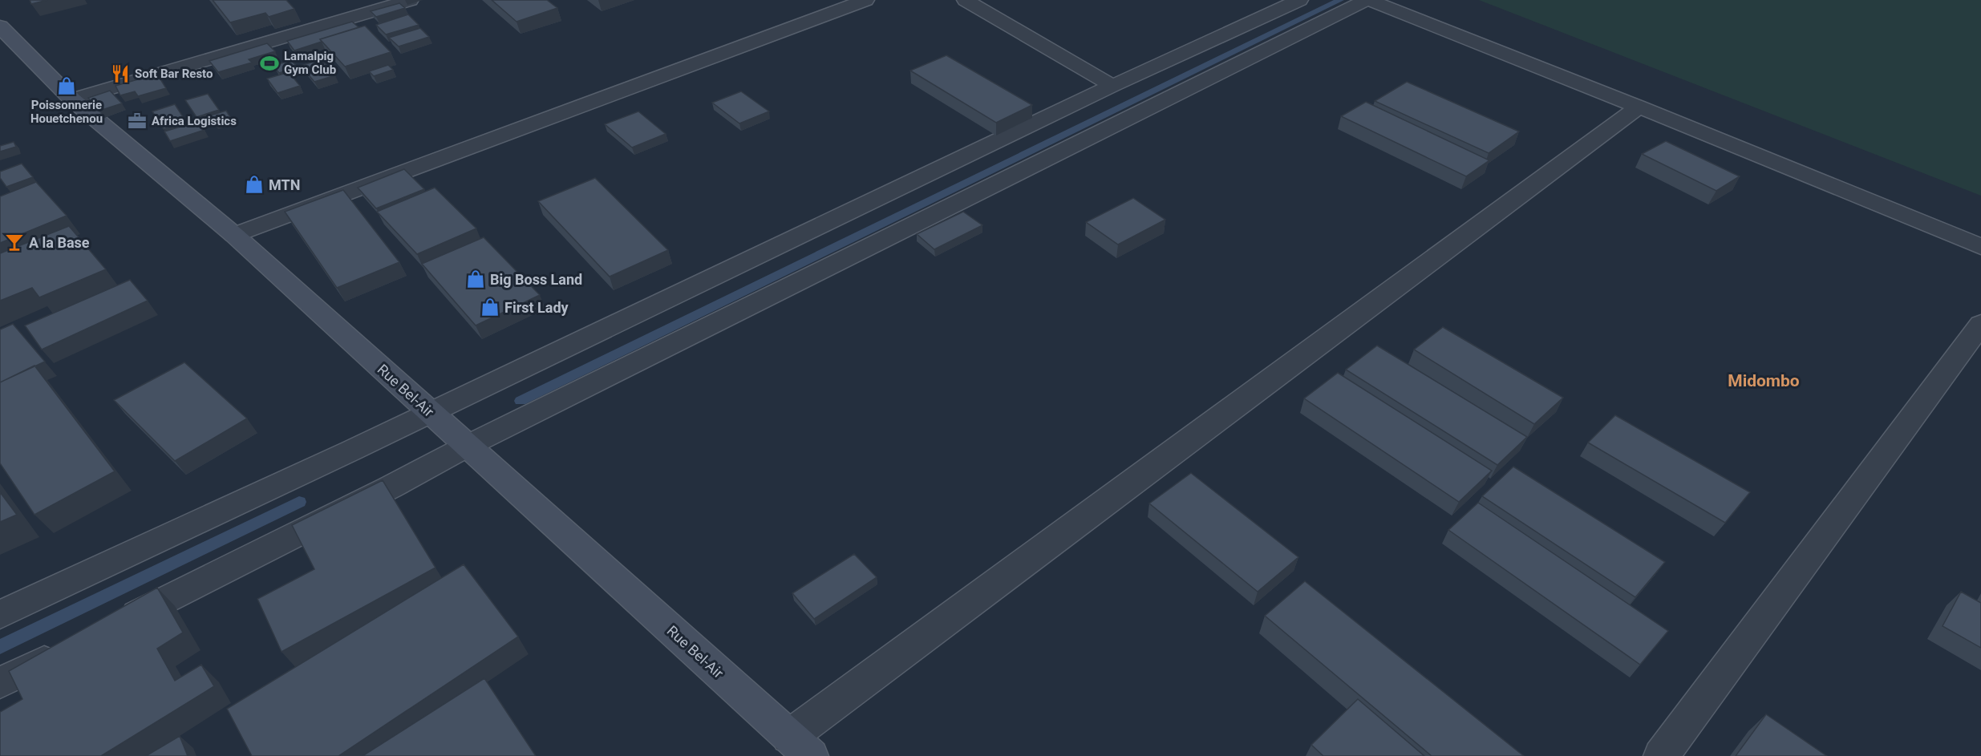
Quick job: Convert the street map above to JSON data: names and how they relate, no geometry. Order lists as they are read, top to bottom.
{
  "streets": {
    "main road": ["Rue Bel-Air"]
  },
  "districts": ["Midombo"],
  "places": {
    "sports": ["Lamalpig Gym Club"],
    "restaurant": ["Soft Bar Resto"],
    "shop": [
      "Poissonnerie Houetchenou",
      "MTN",
      "Big Boss Land",
      "First Lady"
    ],
    "office": ["Africa Logistics"],
    "bar": ["A la Base"]
  }
}
